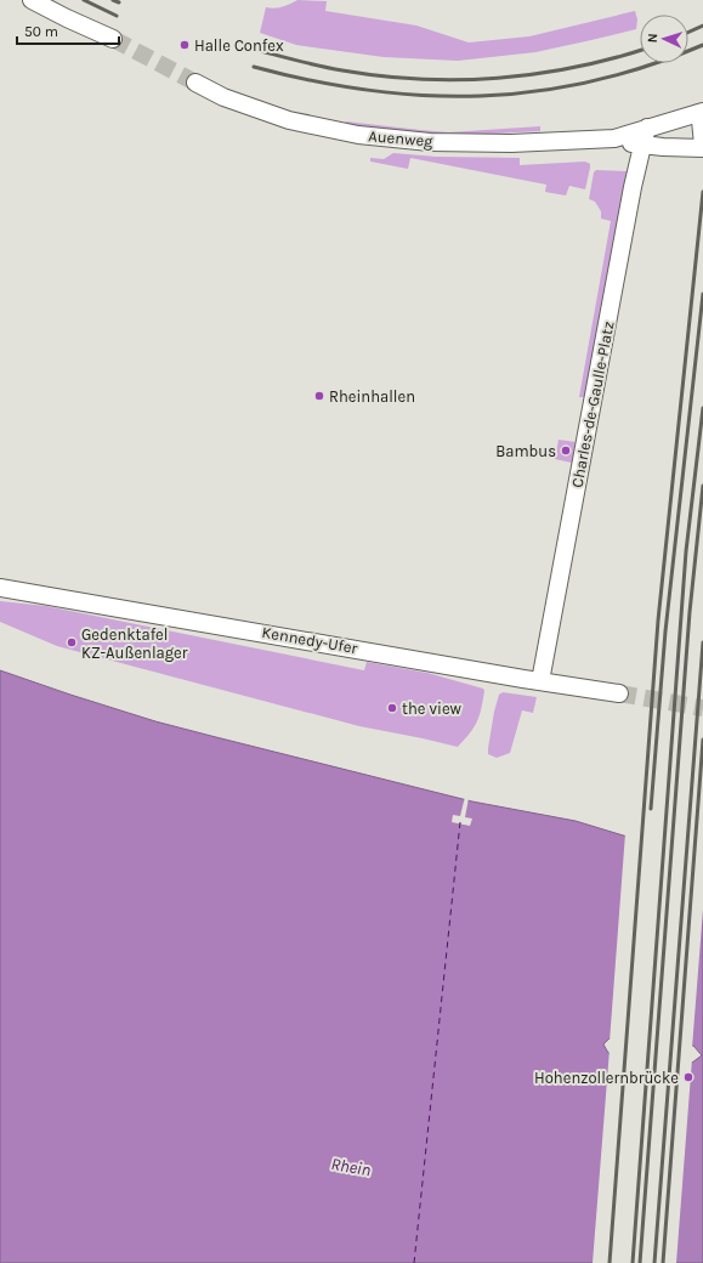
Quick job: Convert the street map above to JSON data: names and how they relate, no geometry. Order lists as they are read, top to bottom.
{
  "streets": {
    "street": ["Auenweg", "Charles-de-Gaulle-Platz", "Kennedy-Ufer"]
  },
  "crossings": [
    ["Auenweg", "Charles-de-Gaulle-Platz"],
    ["Charles-de-Gaulle-Platz", "Kennedy-Ufer"]
  ],
  "water": ["Rhein"],
  "places": [
    "Halle Confex",
    "Rheinhallen",
    "Bambus",
    "Gedenktafel KZ-Außenlager",
    "the view",
    "Hohenzollernbrücke"
  ],
  "scale_bar": "50 m",
  "north": "left"
}
